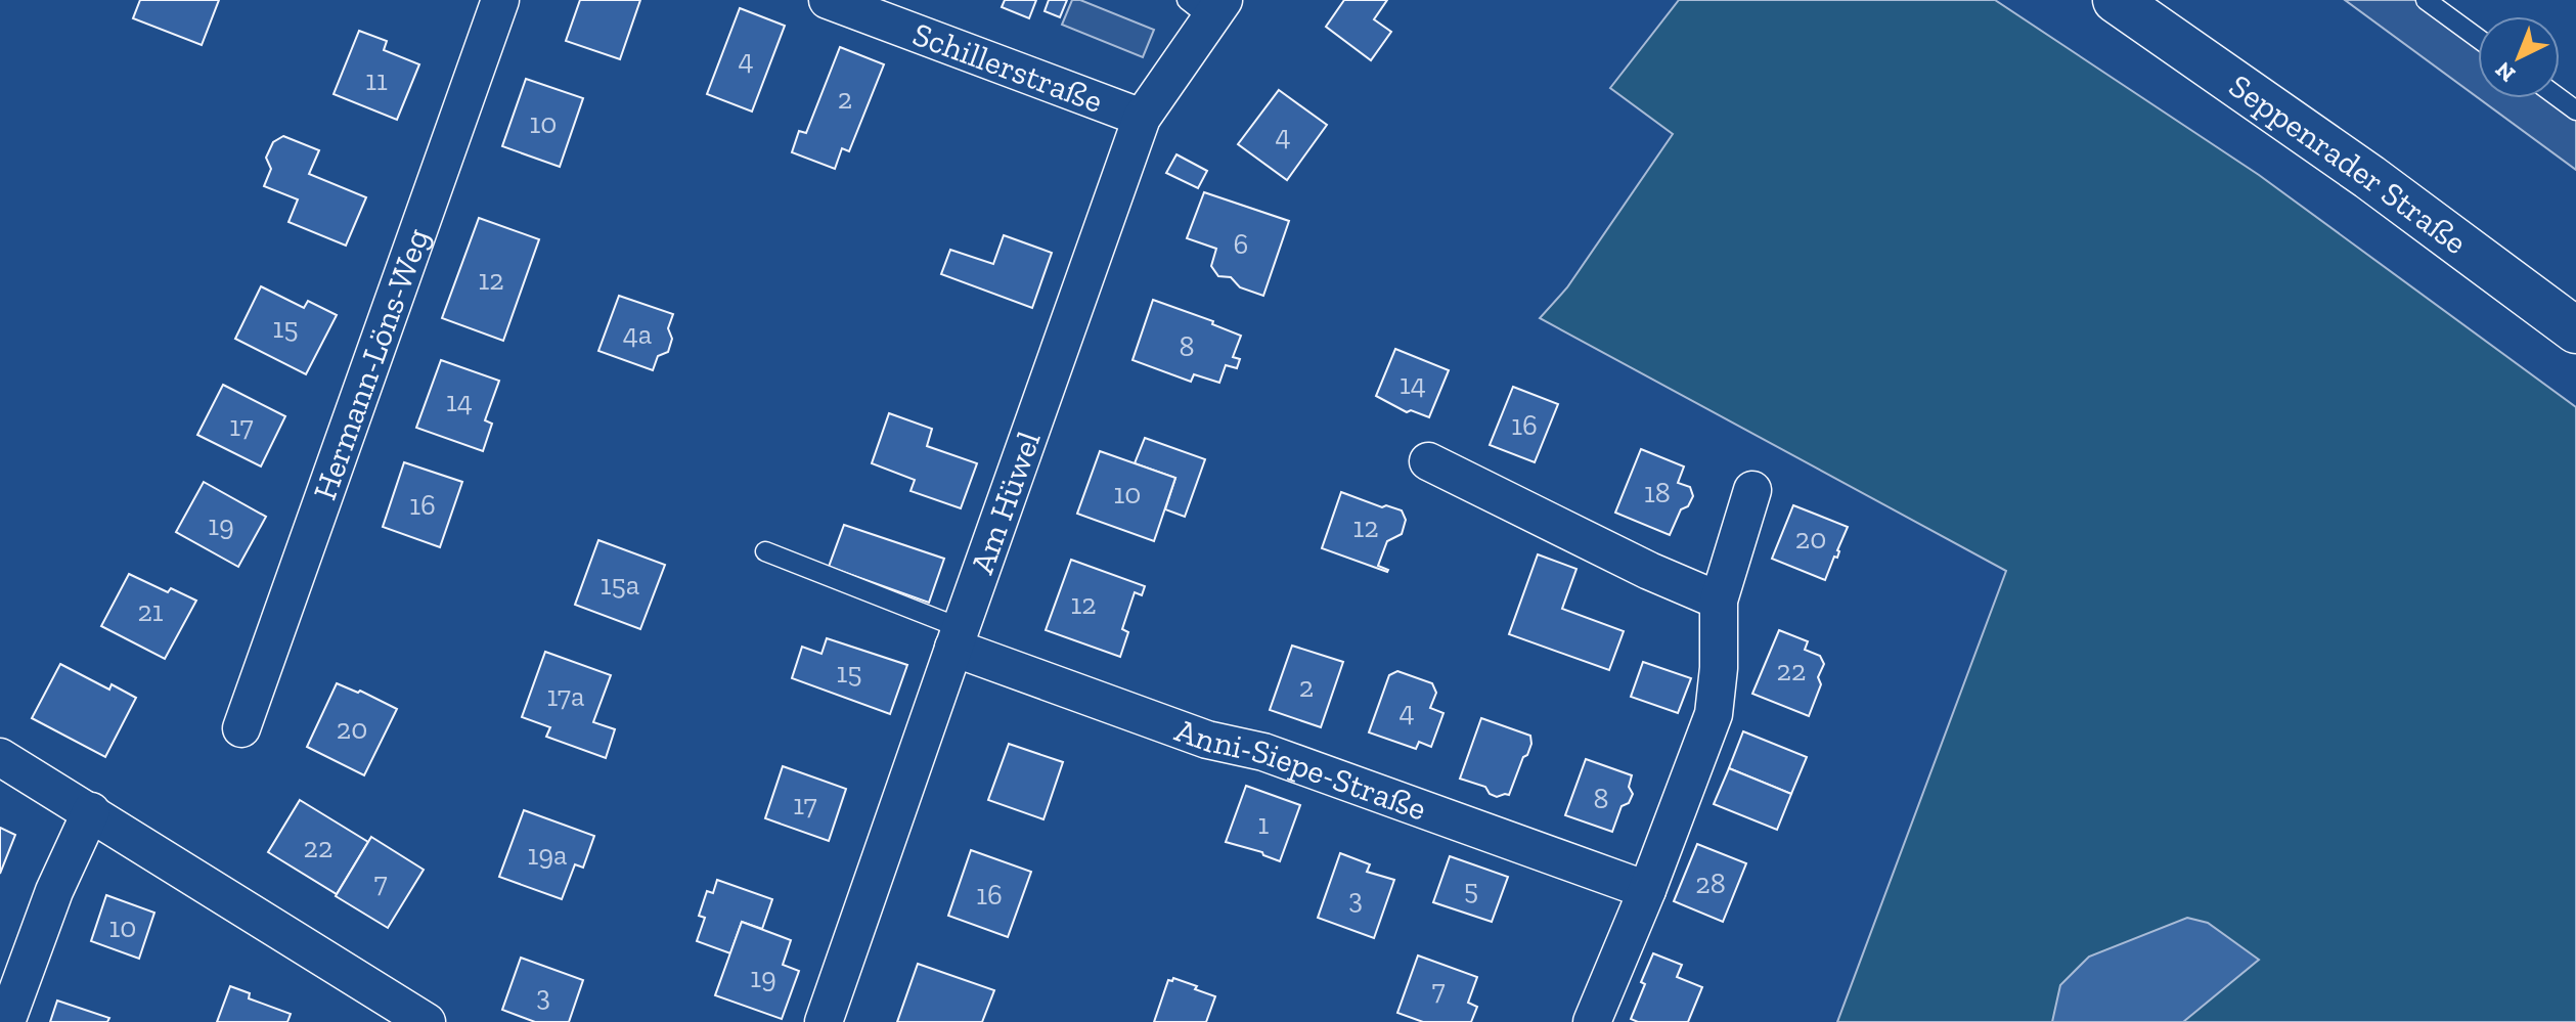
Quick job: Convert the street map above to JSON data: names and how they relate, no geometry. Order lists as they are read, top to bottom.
{
  "streets": {
    "main road": ["Seppenrader Straße"],
    "street": [
      "Schillerstraße",
      "Hermann-Löns-Weg",
      "Am Hüwel",
      "Anni-Siepe-Straße"
    ]
  },
  "crossings": [
    ["Schillerstraße", "Am Hüwel"],
    ["Am Hüwel", "Anni-Siepe-Straße"]
  ],
  "house_numbers": [
    "4",
    "11",
    "2",
    "10",
    "4",
    "6",
    "12",
    "15",
    "4a",
    "8",
    "14",
    "14",
    "16",
    "17",
    "18",
    "10",
    "16",
    "19",
    "12",
    "20",
    "15a",
    "12",
    "21",
    "22",
    "15",
    "2",
    "17a",
    "4",
    "20",
    "8",
    "17",
    "1",
    "22",
    "19a",
    "7",
    "28",
    "5",
    "16",
    "3",
    "10",
    "19",
    "7",
    "3"
  ],
  "north": "bottom left"
}
